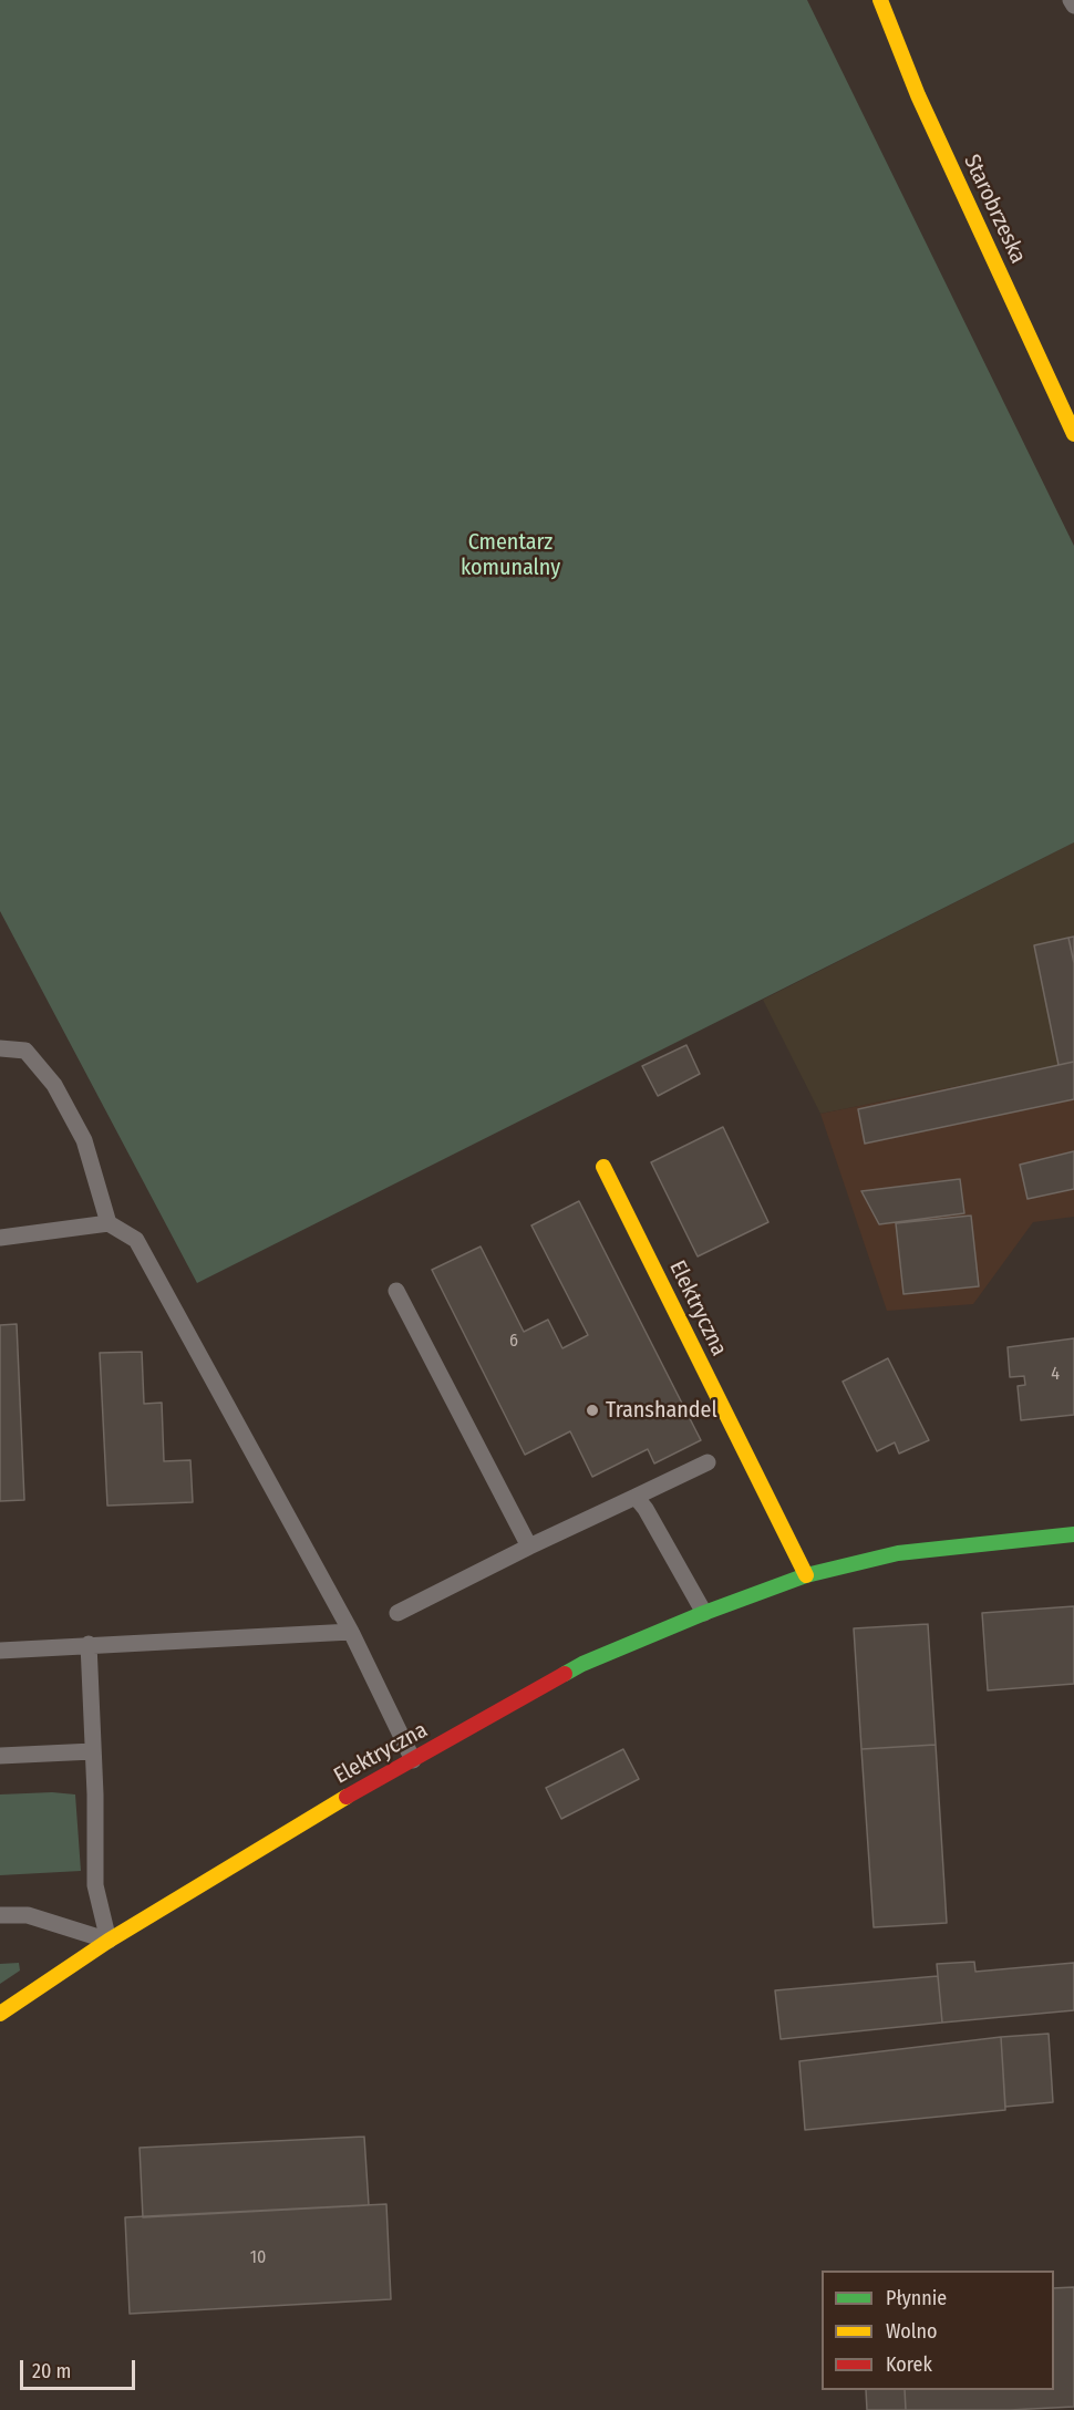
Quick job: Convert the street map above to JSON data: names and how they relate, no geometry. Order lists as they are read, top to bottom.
{
  "streets": {
    "street": ["Starobrzeska", "Elektryczna"]
  },
  "parks": ["Cmentarz komunalny"],
  "places": ["Transhandel"],
  "house_numbers": ["6", "4", "10"],
  "legend": ["Płynnie", "Wolno", "Korek"],
  "scale_bar": "20 m"
}
